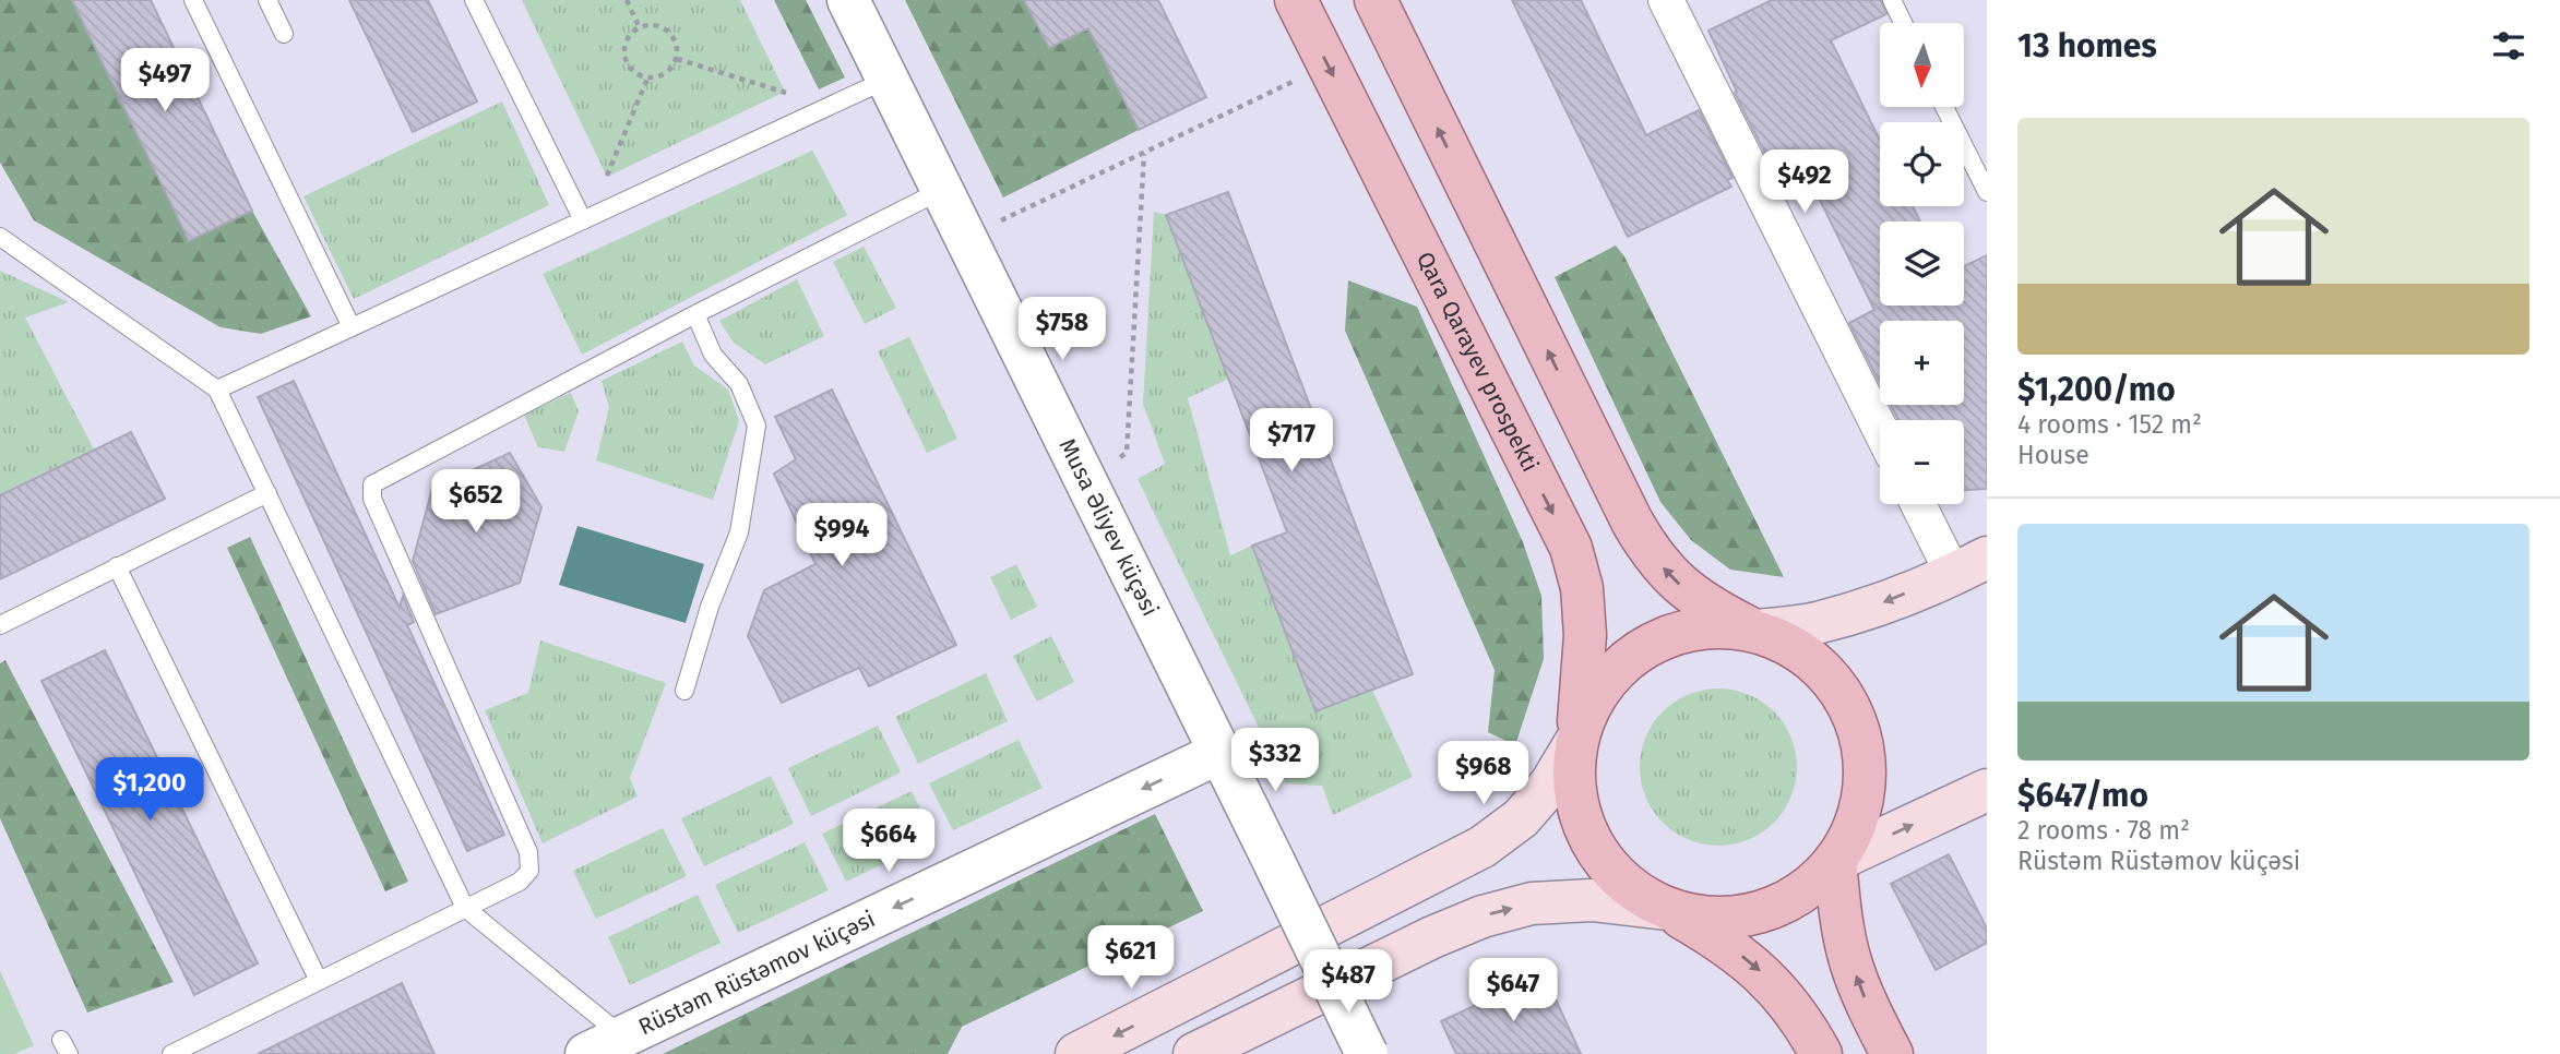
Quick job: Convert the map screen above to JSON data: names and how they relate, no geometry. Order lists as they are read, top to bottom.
{
  "streets": {
    "main road": ["Qara Qarayev prospekti"],
    "street": ["Musa Əliyev küçəsi", "Rüstəm Rüstəmov küçəsi"]
  },
  "crossings": [
    ["Musa Əliyev küçəsi", "Rüstəm Rüstəmov küçəsi"]
  ],
  "one_way": ["Rüstəm Rüstəmov küçəsi"],
  "north": "bottom",
  "page": {
    "heading": "13 homes",
    "map_buttons": ["+", "−"],
    "price": [
      "$497",
      "$492",
      "$758",
      "$717",
      "$652",
      "$994",
      "$332",
      "$968",
      "$1,200",
      "$664",
      "$621",
      "$487",
      "$647"
    ],
    "list": [
      {
        "name": "$1,200/mo",
        "note": "4 rooms · 152 m² · House"
      },
      {
        "name": "$647/mo",
        "note": "2 rooms · 78 m² · Rüstəm Rüstəmov küçəsi"
      }
    ]
  }
}
